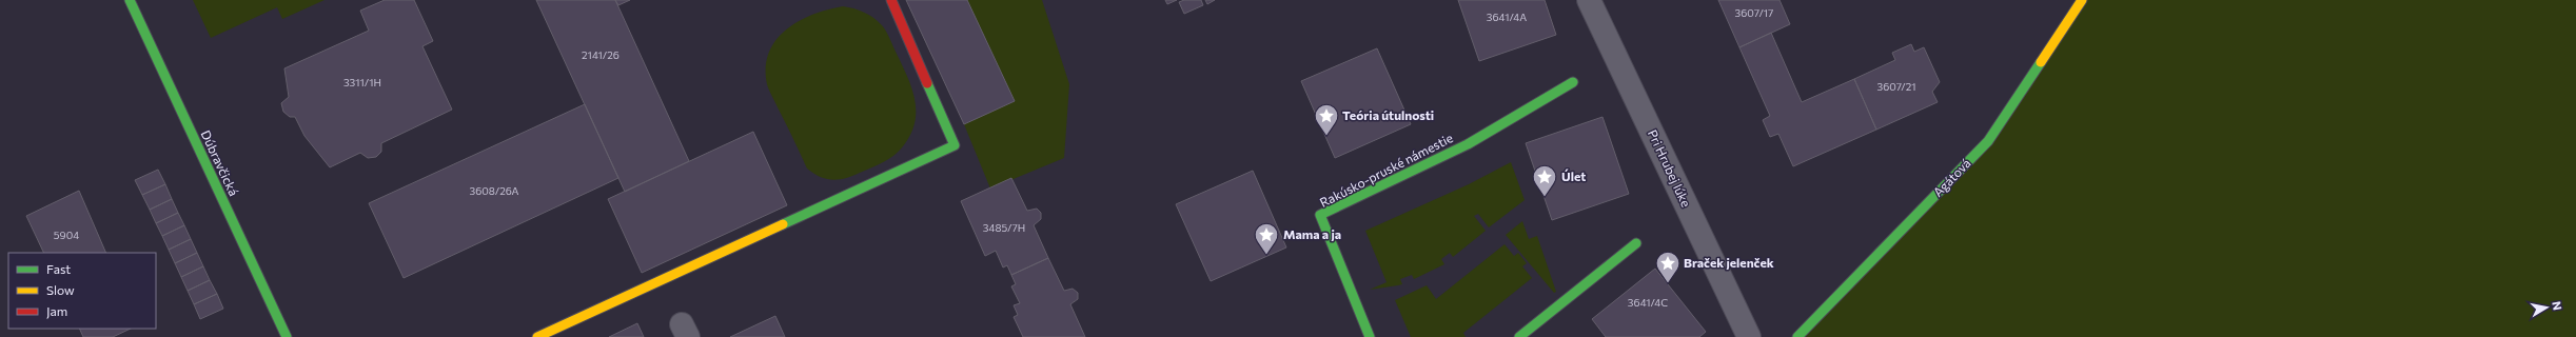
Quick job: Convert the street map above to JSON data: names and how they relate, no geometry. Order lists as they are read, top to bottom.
{
  "streets": {
    "street": [
      "Dúbravčická",
      "Pri Hrubej lúke",
      "Rakúsko-pruské námestie",
      "Agátová"
    ]
  },
  "places": {
    "place": [
      "Teória útulnosti",
      "Úlet",
      "Mama a ja",
      "Braček jelenček"
    ]
  },
  "house_numbers": [
    "3607/17",
    "3641/4A",
    "2141/26",
    "3311/1H",
    "3607/21",
    "3608/26A",
    "3485/7H",
    "5904",
    "3641/4C"
  ],
  "legend": ["Fast", "Slow", "Jam"],
  "north": "right"
}
